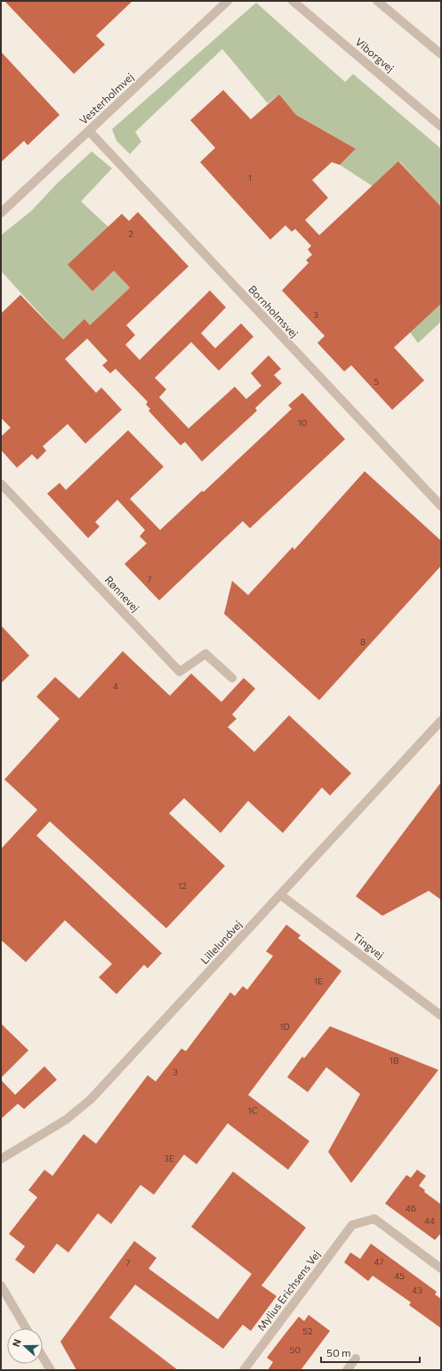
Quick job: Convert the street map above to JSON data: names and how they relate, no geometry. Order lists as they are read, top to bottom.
{
  "streets": {
    "street": [
      "Viborgvej",
      "Vesterholmvej",
      "Bornholmsvej",
      "Rønnevej",
      "Lillelundvej",
      "Tingvej",
      "Mylius Erichsens Vej"
    ]
  },
  "crossings": [
    ["Vesterholmvej", "Bornholmsvej"],
    ["Lillelundvej", "Tingvej"]
  ],
  "house_numbers": [
    "1",
    "2",
    "3",
    "5",
    "10",
    "7",
    "8",
    "4",
    "12",
    "1E",
    "1D",
    "1B",
    "3",
    "1C",
    "3E",
    "46",
    "44",
    "47",
    "7",
    "45",
    "43",
    "52",
    "50"
  ],
  "scale_bar": "50 m",
  "north": "left"
}
